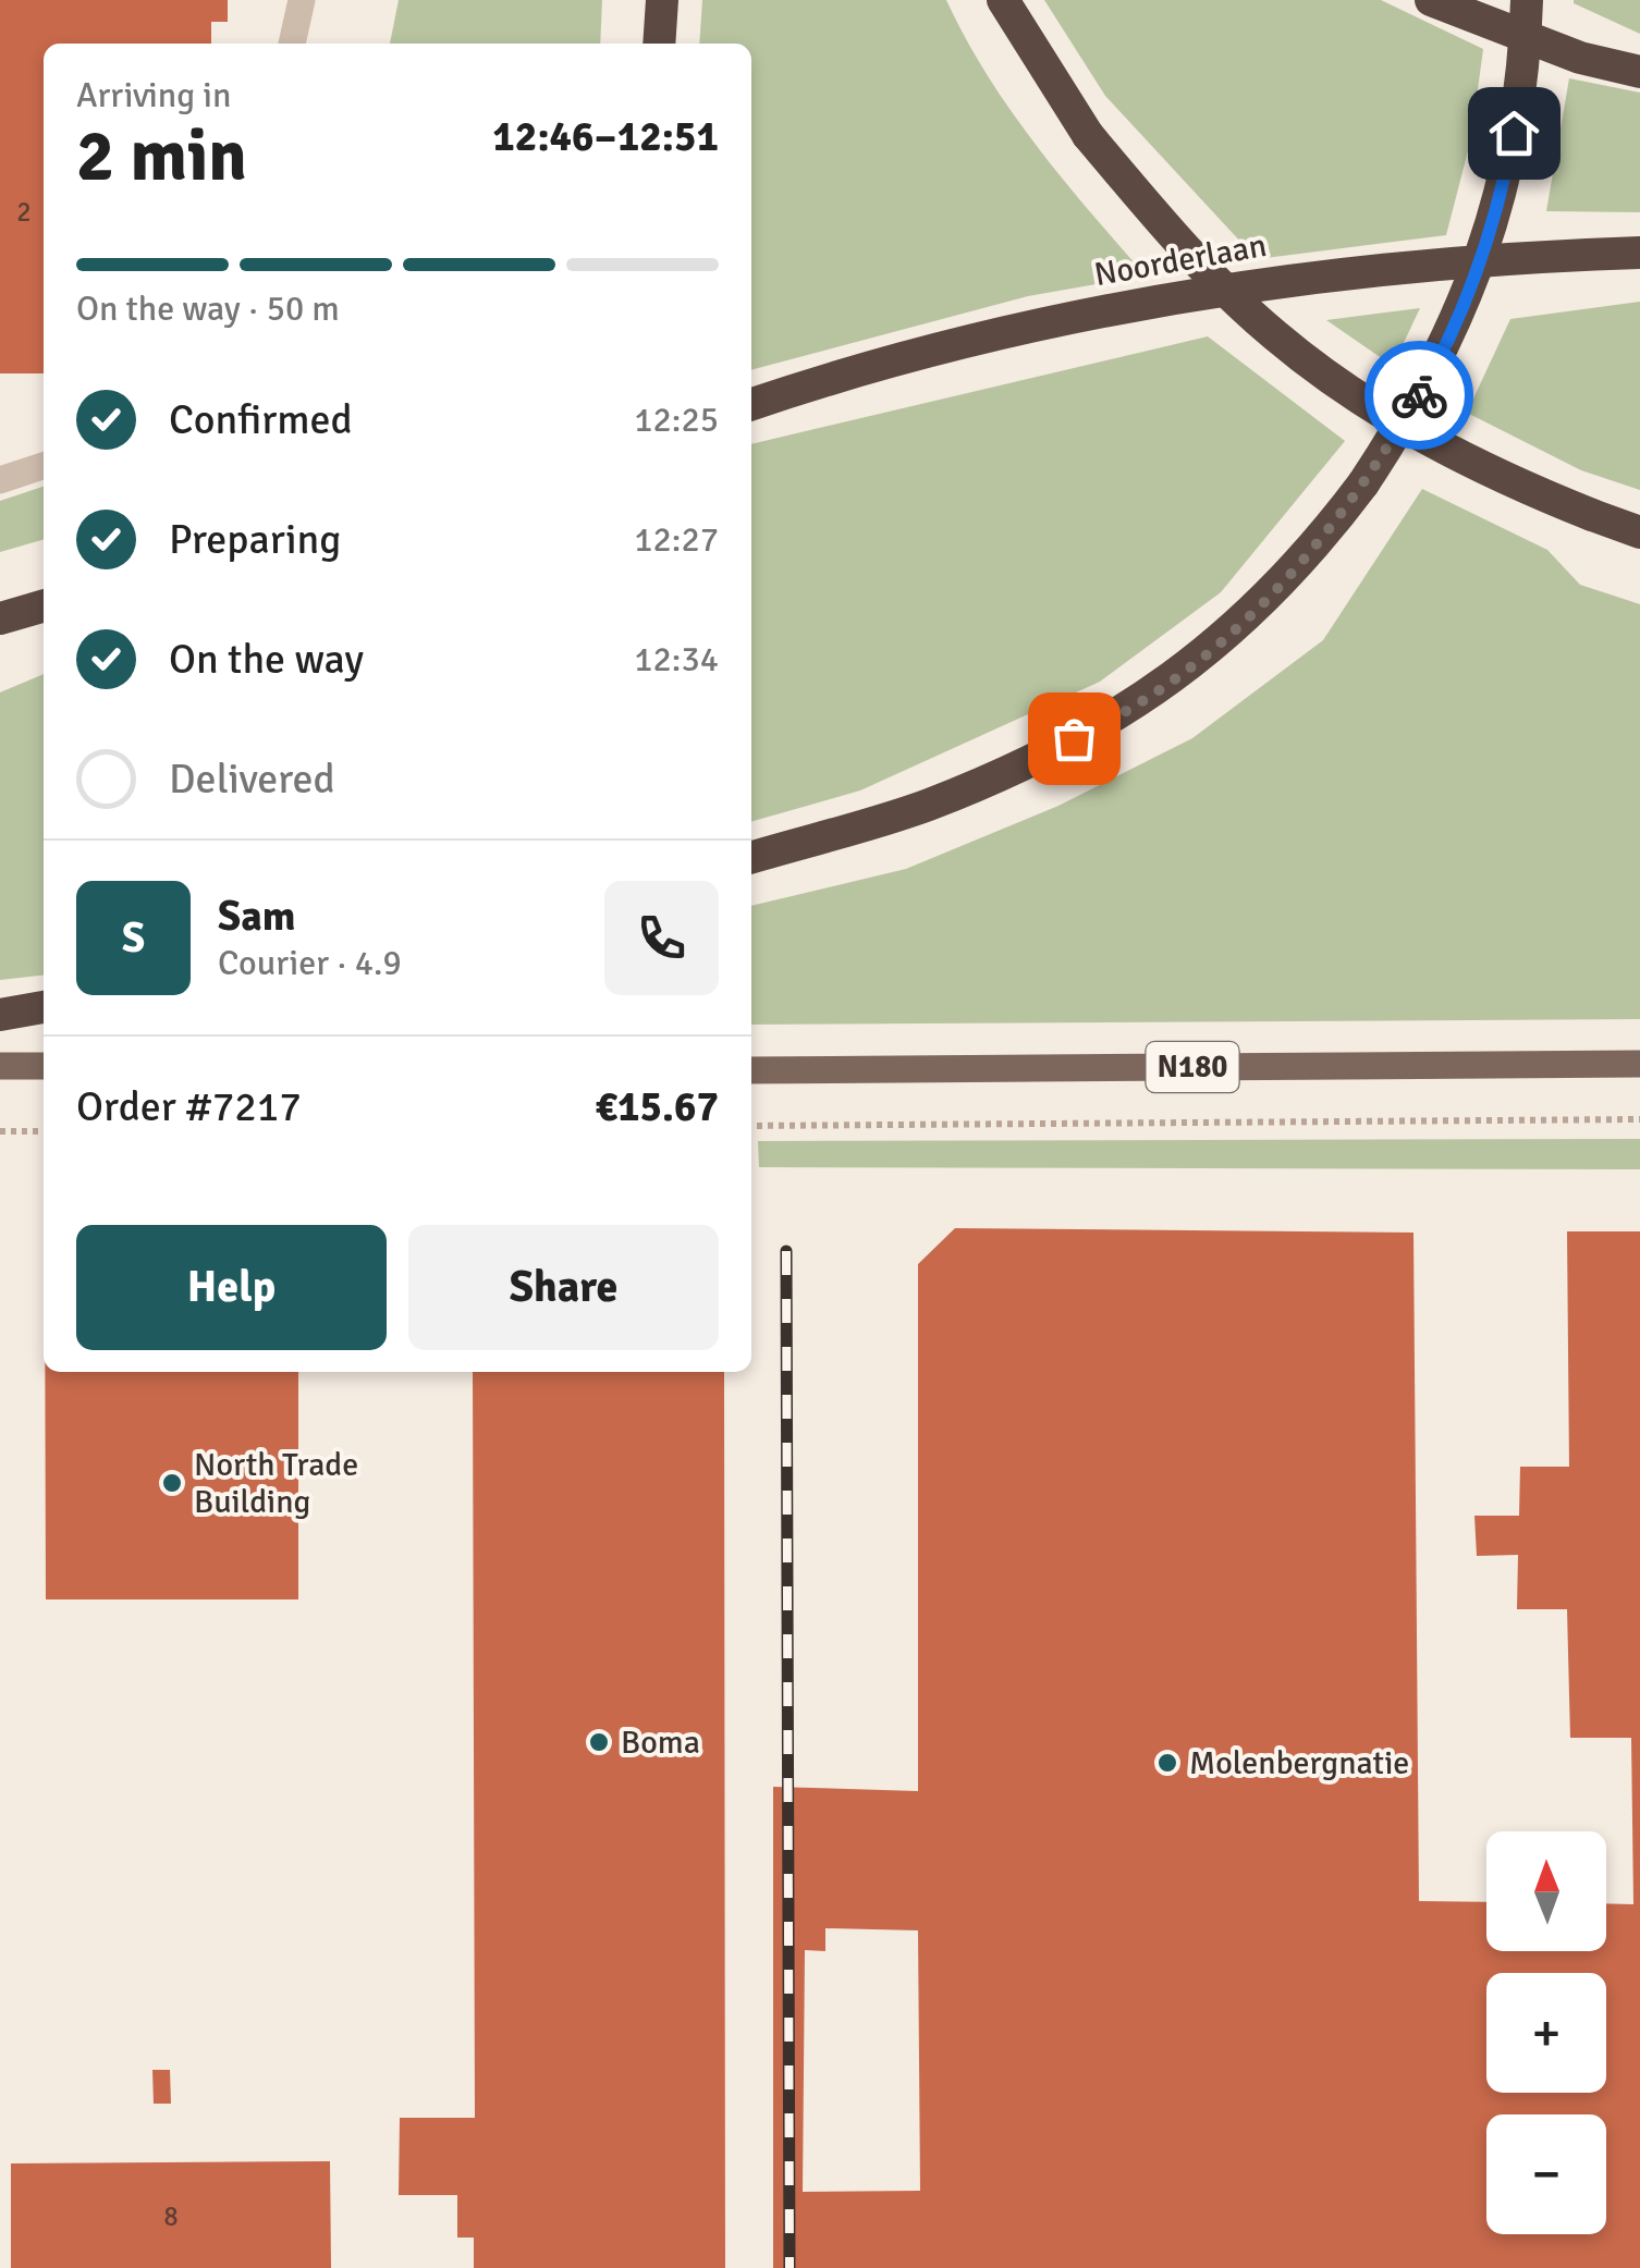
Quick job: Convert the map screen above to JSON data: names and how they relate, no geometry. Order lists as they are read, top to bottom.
{
  "streets": {
    "highway": ["Noorderlaan"],
    "main road": ["N180"]
  },
  "places": ["North Trade Building", "Boma", "Molenbergnatie"],
  "house_numbers": ["2", "8"],
  "north": "top",
  "page": {
    "heading": ["2 min", "Arriving in", "12:46–12:51"],
    "panel": [
      "Sam",
      "Courier · 4.9",
      "Order #7217",
      "€15.67"
    ],
    "bar": "On the way · 50 m",
    "list": [
      ["Confirmed", "12:25"],
      ["Preparing", "12:27"],
      ["On the way", "12:34"],
      "Delivered"
    ],
    "round": "S",
    "buttons": ["Help", "Share"],
    "map_buttons": ["+", "−"]
  }
}
